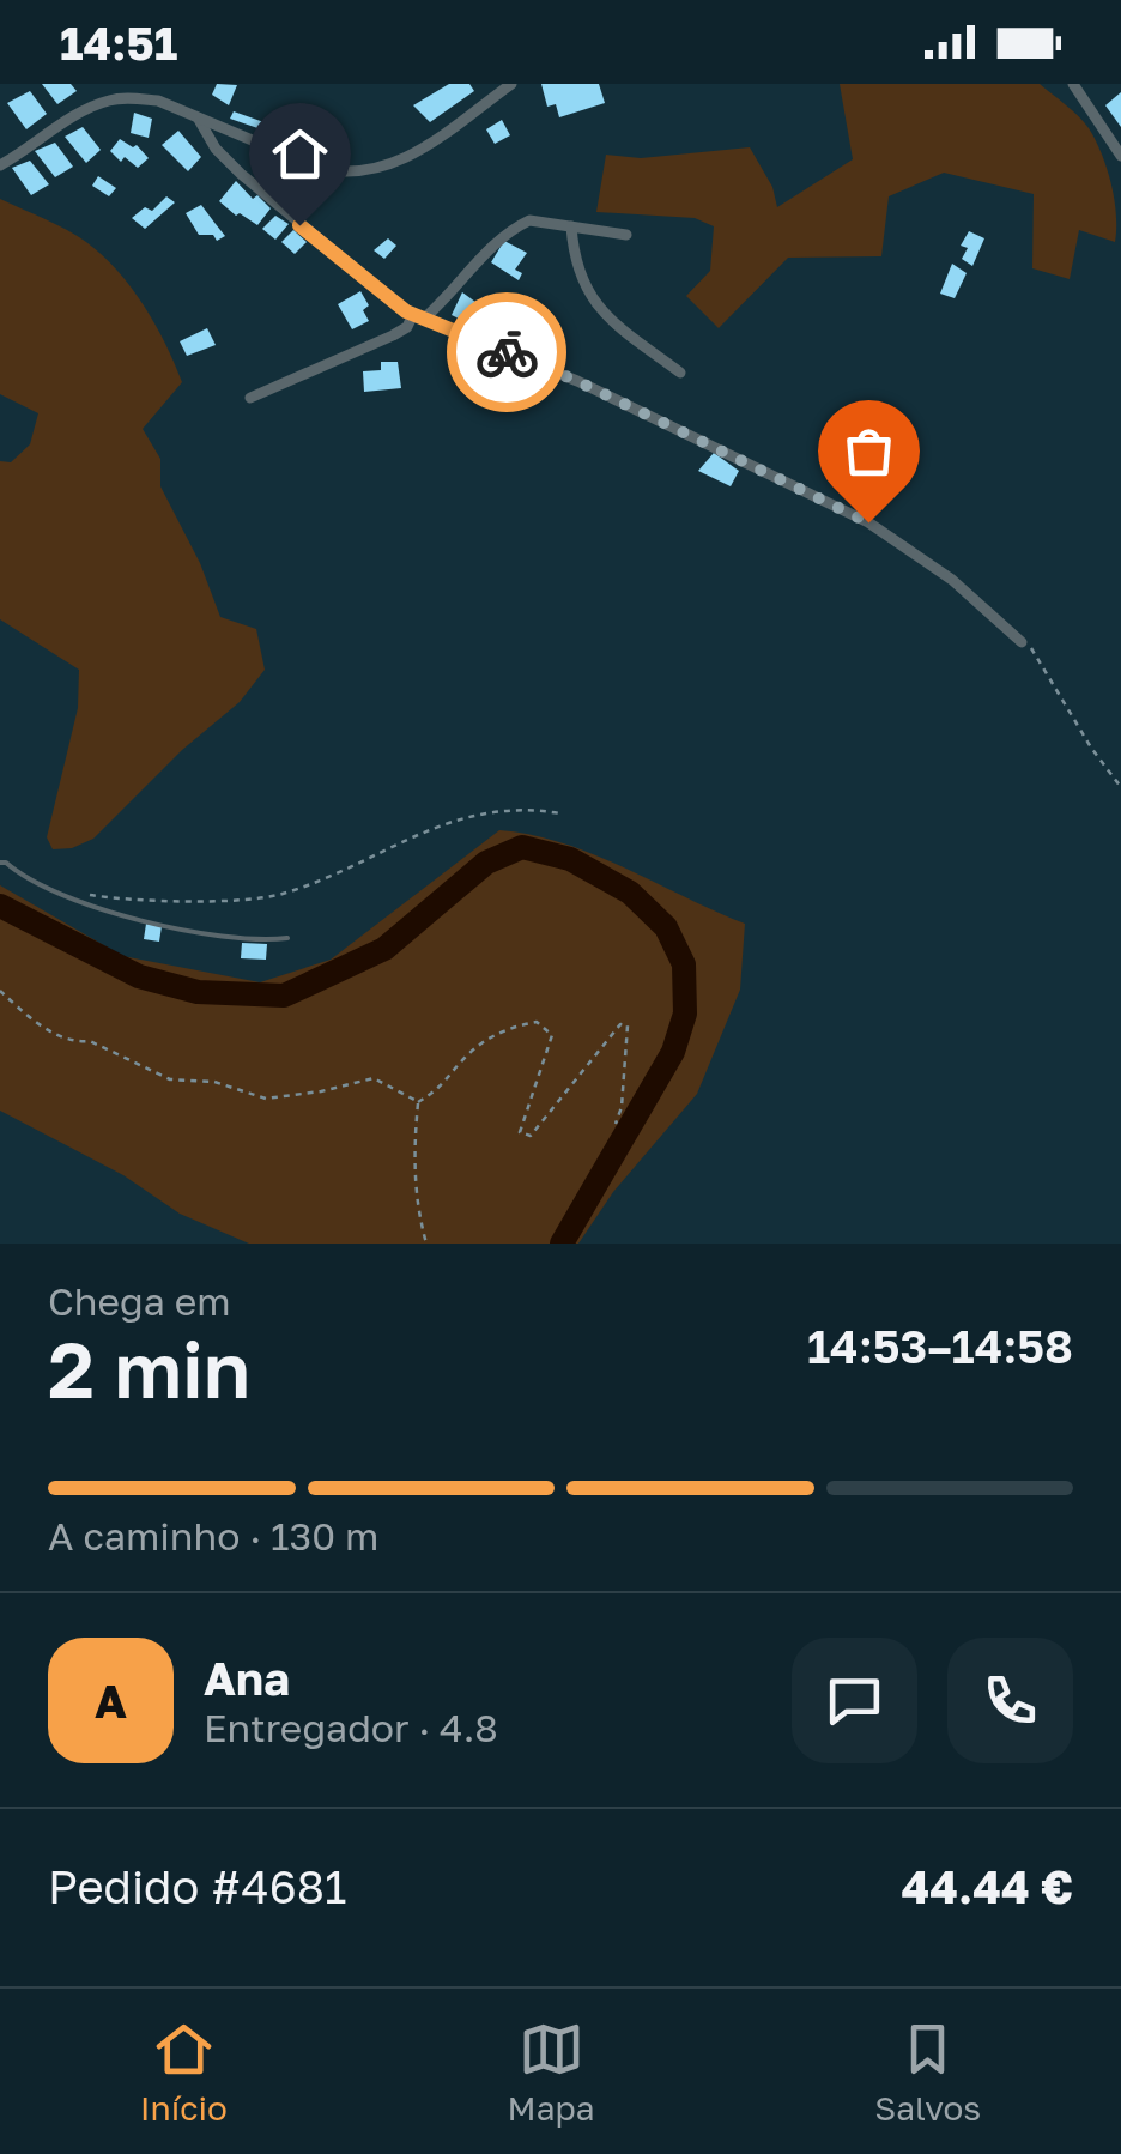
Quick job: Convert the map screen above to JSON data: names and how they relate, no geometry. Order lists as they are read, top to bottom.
{
  "page": {
    "status": "14:51",
    "heading": ["2 min", "Chega em", "14:53–14:58"],
    "panel": [
      "Ana",
      "Entregador · 4.8",
      "Pedido #4681",
      "44.44 €"
    ],
    "bar": "A caminho · 130 m",
    "round": "A",
    "tabs": ["Início", "Mapa", "Salvos"]
  }
}
